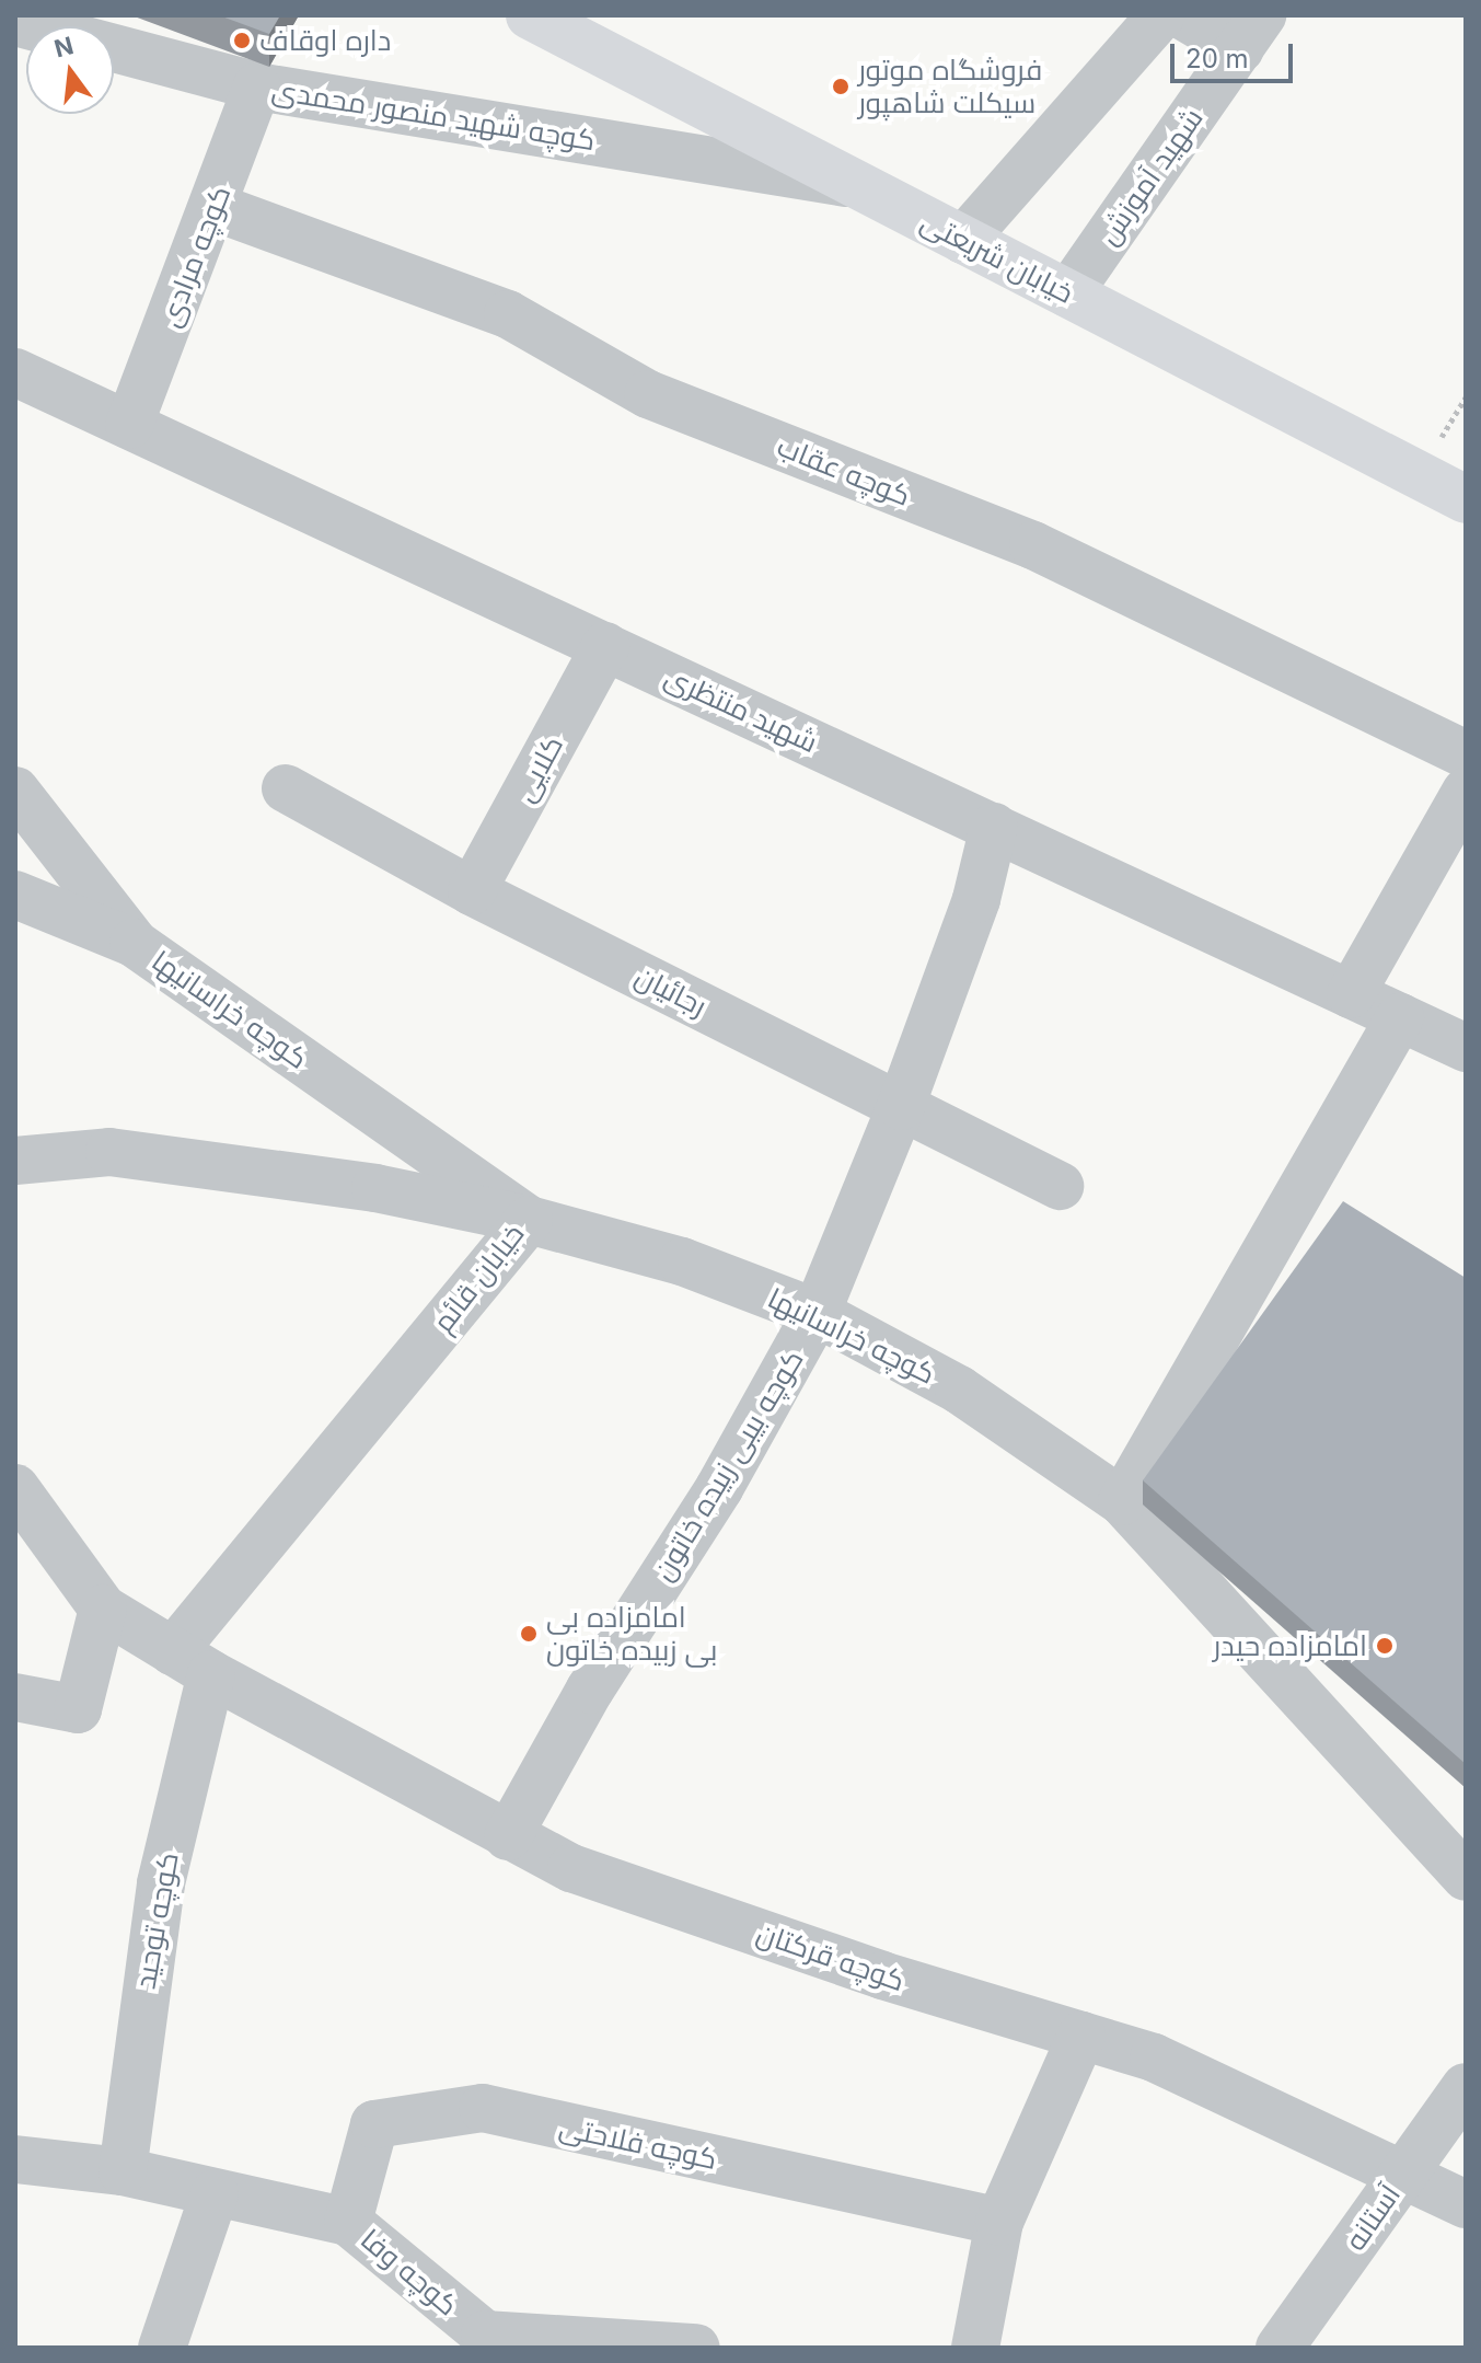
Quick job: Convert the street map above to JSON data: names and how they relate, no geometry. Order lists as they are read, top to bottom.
{
  "streets": {
    "main road": ["خیابان شریعتی"],
    "street": [
      "کوچه شهید منصور محمدی",
      "شهید آموزش",
      "کوچه مرادی",
      "کوچه عقاب",
      "شهید منتظری",
      "کلایی",
      "رجائیان",
      "کوچه خراسانیها",
      "خیابان قائم",
      "کوچه بیبی زبیده خاتون",
      "کوچه توحید",
      "کوچه قرکتان",
      "کوچه فلاحتی",
      "آستانه",
      "کوچه وفا"
    ]
  },
  "crossings": [
    ["کوچه شهید منصور محمدی", "کوچه مرادی"],
    ["کوچه شهید منصور محمدی", "خیابان شریعتی"],
    ["شهید آموزش", "خیابان شریعتی"],
    ["کوچه مرادی", "کوچه عقاب"],
    ["کوچه مرادی", "شهید منتظری"],
    ["شهید منتظری", "کلایی"],
    ["شهید منتظری", "کوچه بیبی زبیده خاتون"],
    ["کلایی", "رجائیان"],
    ["رجائیان", "کوچه بیبی زبیده خاتون"],
    ["کوچه خراسانیها", "خیابان قائم"],
    ["کوچه خراسانیها", "کوچه بیبی زبیده خاتون"],
    ["خیابان قائم", "کوچه توحید"],
    ["خیابان قائم", "کوچه قرکتان"],
    ["کوچه بیبی زبیده خاتون", "کوچه قرکتان"],
    ["کوچه توحید", "کوچه قرکتان"],
    ["کوچه توحید", "کوچه وفا"],
    ["کوچه قرکتان", "آستانه"],
    ["کوچه فلاحتی", "کوچه وفا"]
  ],
  "places": [
    "داره اوقاف",
    "فروشگاه موتور سیکلت شاهپور",
    "امامزاده بی بی زبیده خاتون",
    "امامزاده حیدر"
  ],
  "scale_bar": "20 m",
  "north": "top"
}
